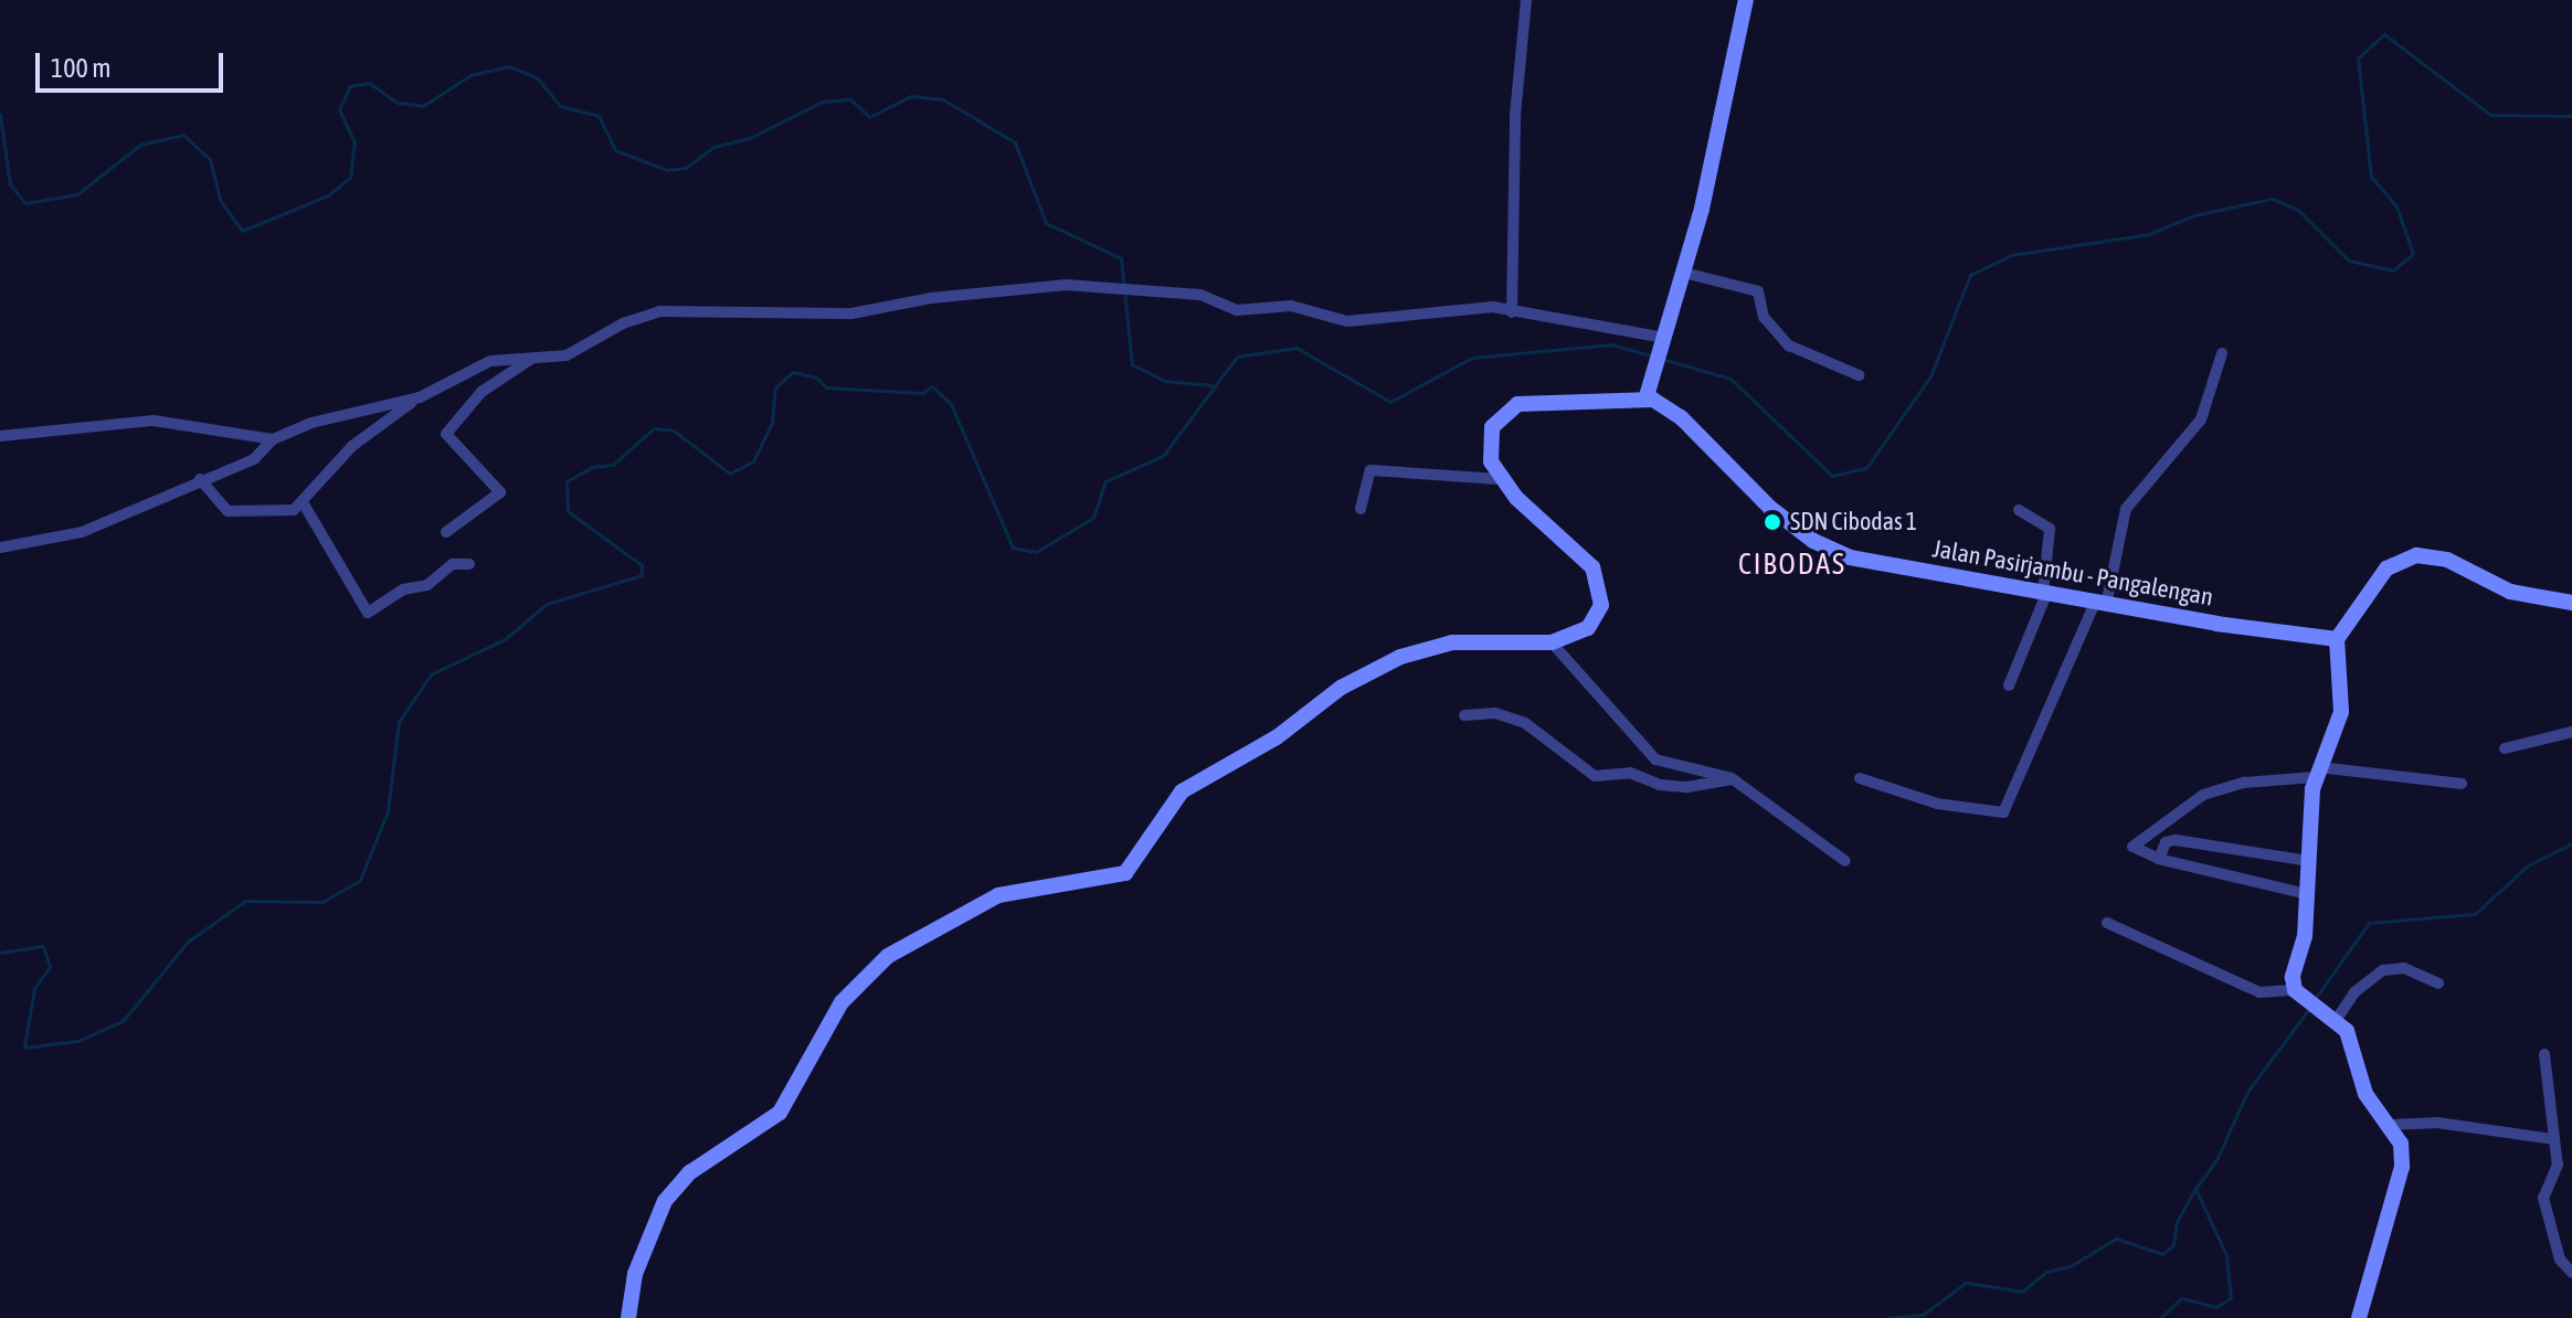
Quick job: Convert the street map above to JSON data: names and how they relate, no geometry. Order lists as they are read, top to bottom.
{
  "streets": {
    "main road": ["Jalan Pasirjambu - Pangalengan"]
  },
  "districts": ["CIBODAS"],
  "places": ["SDN Cibodas 1"],
  "scale_bar": "100 m"
}
